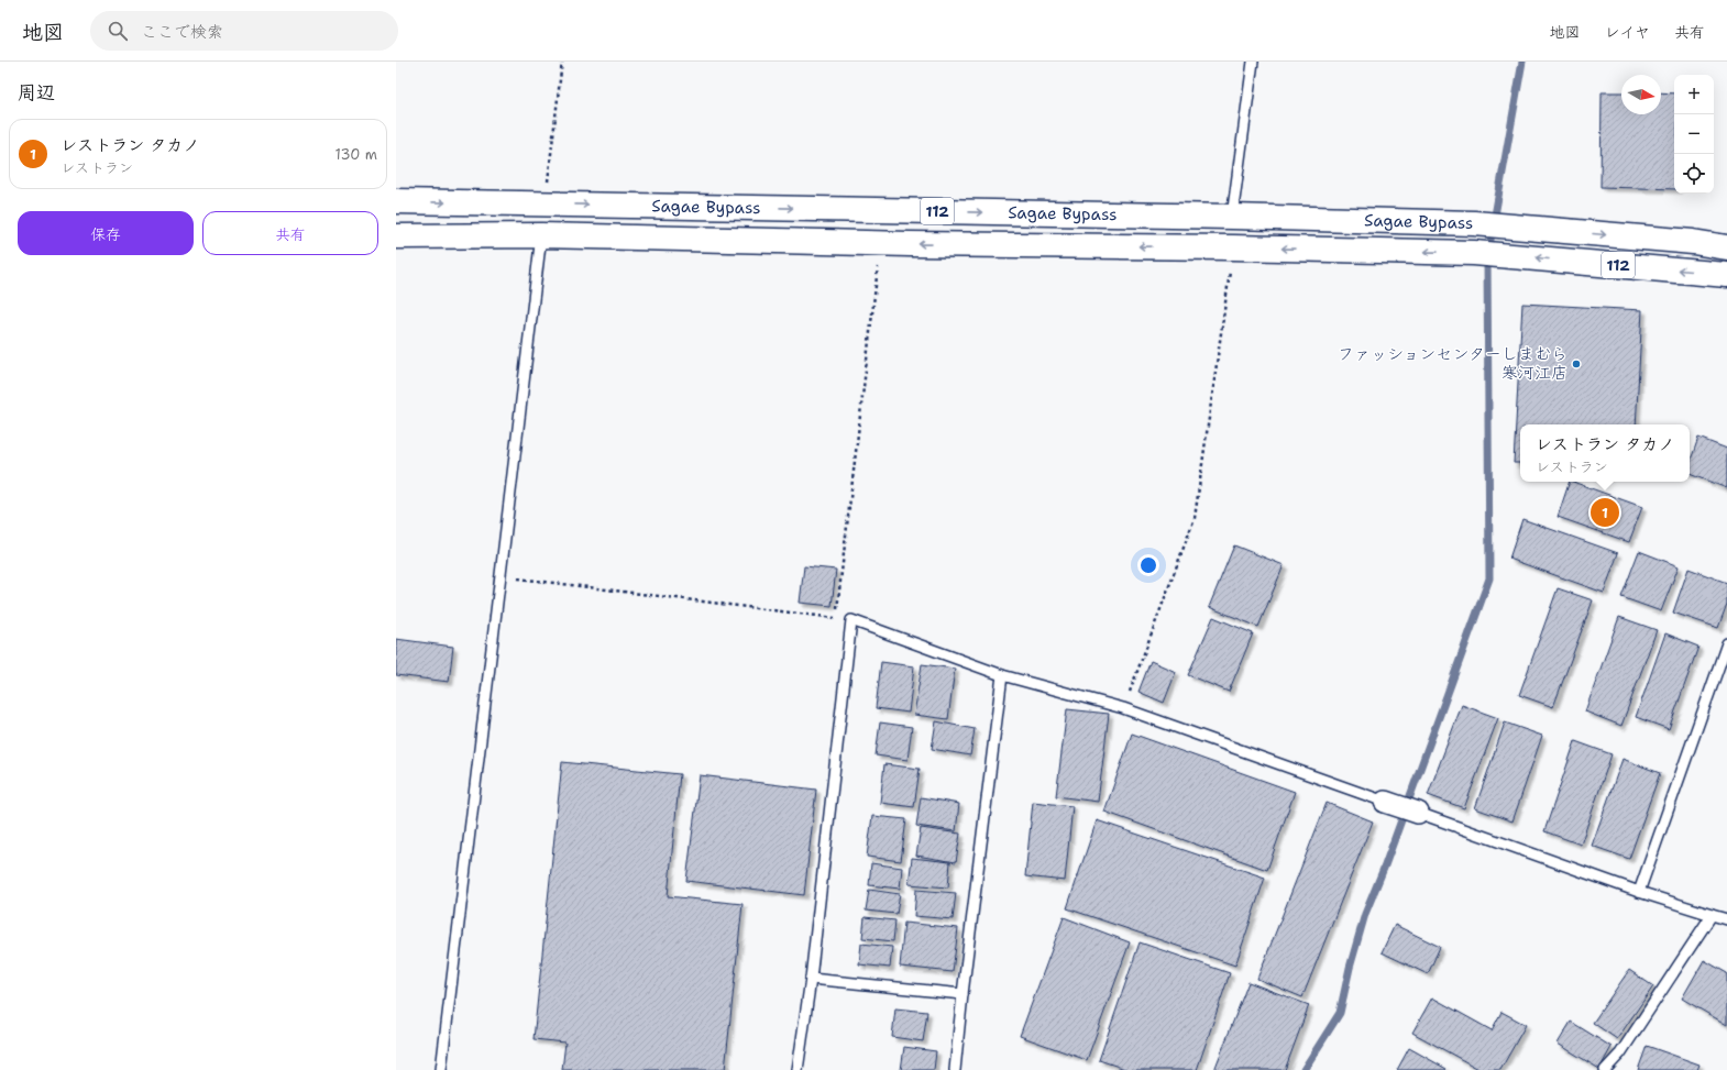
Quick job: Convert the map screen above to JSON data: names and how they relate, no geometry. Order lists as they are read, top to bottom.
{
  "streets": {
    "highway": ["Sagae Bypass", "112"]
  },
  "places": ["ファッションセンターしまむら 寒河江店"],
  "north": "right",
  "page": {
    "header": "地図",
    "search": "ここで検索",
    "nav": ["地図", "レイヤ", "共有"],
    "heading": "周辺",
    "map_buttons": ["+", "−"],
    "list": [
      {
        "mark": "1",
        "name": "レストラン タカノ",
        "note": "レストラン",
        "value": "130 m"
      }
    ],
    "buttons": ["保存", "共有"],
    "popup": ["レストラン タカノ", "レストラン"],
    "pins": "1"
  }
}
